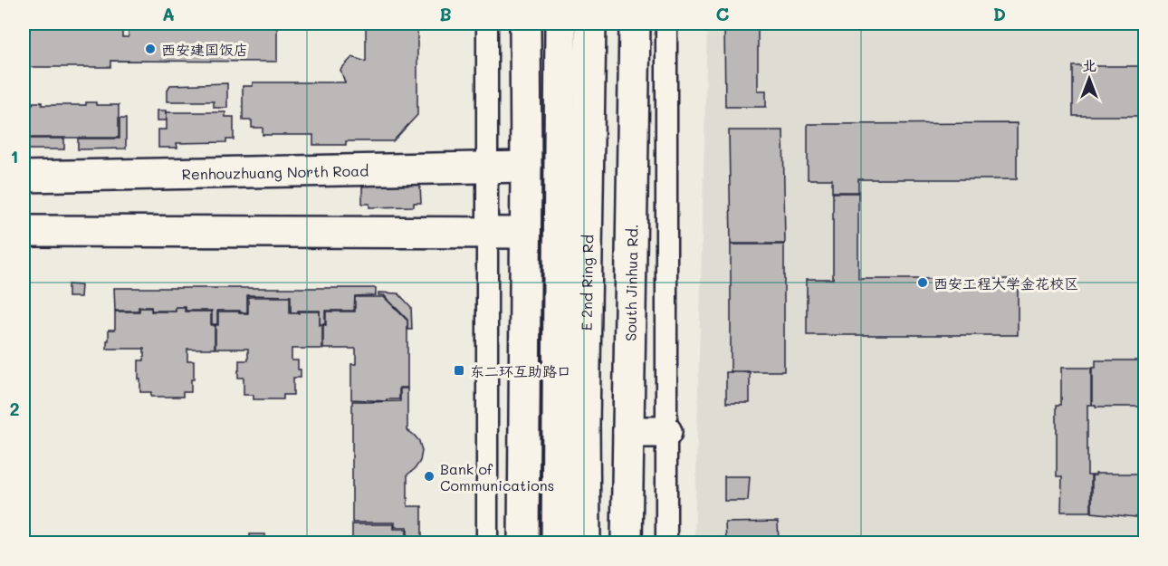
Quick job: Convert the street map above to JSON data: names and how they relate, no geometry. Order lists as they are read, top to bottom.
{
  "streets": {
    "main road": ["Renhouzhuang North Road", "E 2nd Ring Rd", "South Jinhua Rd."]
  },
  "places": {
    "other": ["西安建国饭店", "西安工程大学金花校区", "Bank of Communications"],
    "transit": ["东二环互助路口"]
  },
  "north": "top",
  "grid": {
    "columns": [
      "A",
      "B",
      "C",
      "D"
    ],
    "rows": ["1", "2"]
  }
}
